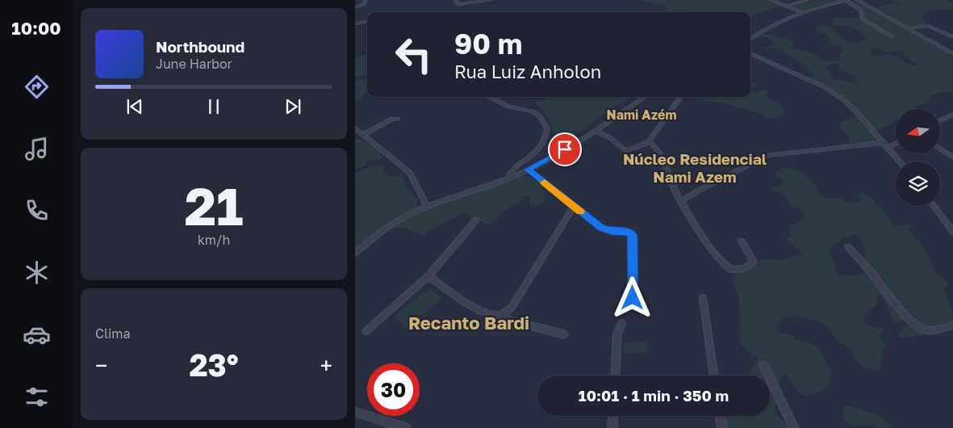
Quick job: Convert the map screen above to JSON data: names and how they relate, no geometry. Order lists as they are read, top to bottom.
{
  "districts": ["Nami Azém", "Núcleo Residencial Nami Azem", "Recanto Bardi"],
  "north": "left",
  "page": {
    "tabs": "10:00",
    "turn": ["90 m", "Rua Luiz Anholon"],
    "song": ["Northbound", "June Harbor"],
    "tile": [
      ["21", "km/h"],
      "Clima"
    ],
    "heat": ["−", "23°", "+"],
    "limit": "30",
    "trip": "10:01 · 1 min · 350 m"
  }
}
